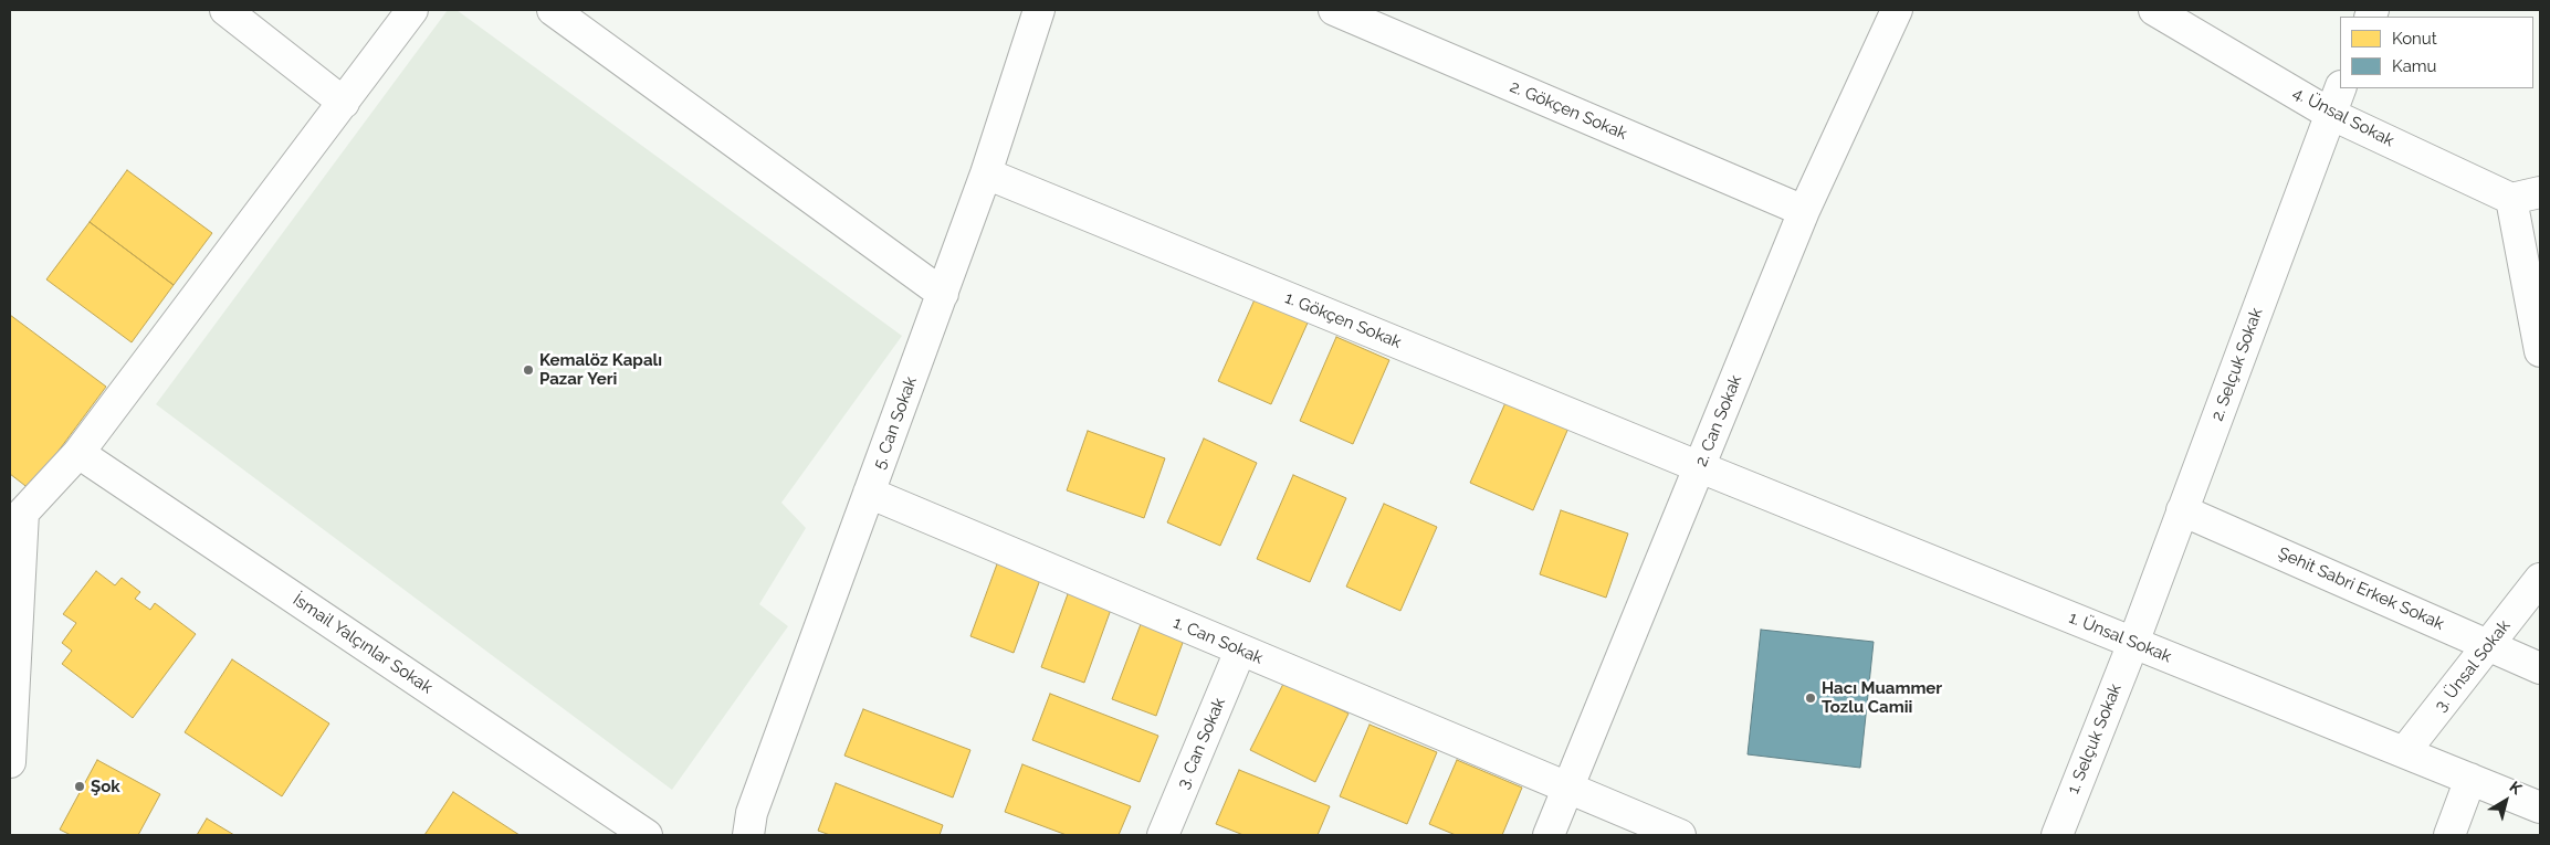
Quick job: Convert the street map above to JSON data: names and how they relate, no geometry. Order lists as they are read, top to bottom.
{
  "streets": {
    "street": [
      "2. Gökçen Sokak",
      "4. Ünsal Sokak",
      "1. Gökçen Sokak",
      "2. Selçuk Sokak",
      "2. Can Sokak",
      "5. Can Sokak",
      "Şehit Sabri Erkek Sokak",
      "1. Ünsal Sokak",
      "1. Can Sokak",
      "İsmail Yalçınlar Sokak",
      "3. Ünsal Sokak",
      "1. Selçuk Sokak",
      "3. Can Sokak"
    ]
  },
  "crossings": [
    ["2. Gökçen Sokak", "2. Can Sokak"],
    ["4. Ünsal Sokak", "2. Selçuk Sokak"],
    ["1. Gökçen Sokak", "2. Can Sokak"],
    ["1. Gökçen Sokak", "5. Can Sokak"],
    ["1. Gökçen Sokak", "1. Ünsal Sokak"],
    ["2. Selçuk Sokak", "Şehit Sabri Erkek Sokak"],
    ["2. Selçuk Sokak", "1. Ünsal Sokak"],
    ["2. Selçuk Sokak", "1. Selçuk Sokak"],
    ["2. Can Sokak", "1. Ünsal Sokak"],
    ["2. Can Sokak", "1. Can Sokak"],
    ["5. Can Sokak", "1. Can Sokak"],
    ["Şehit Sabri Erkek Sokak", "3. Ünsal Sokak"],
    ["1. Ünsal Sokak", "3. Ünsal Sokak"],
    ["1. Ünsal Sokak", "1. Selçuk Sokak"],
    ["1. Can Sokak", "3. Can Sokak"]
  ],
  "places": ["Kemalöz Kapalı Pazar Yeri", "Hacı Muammer Tozlu Camii", "Şok"],
  "legend": ["Konut", "Kamu"],
  "north": "top right"
}
